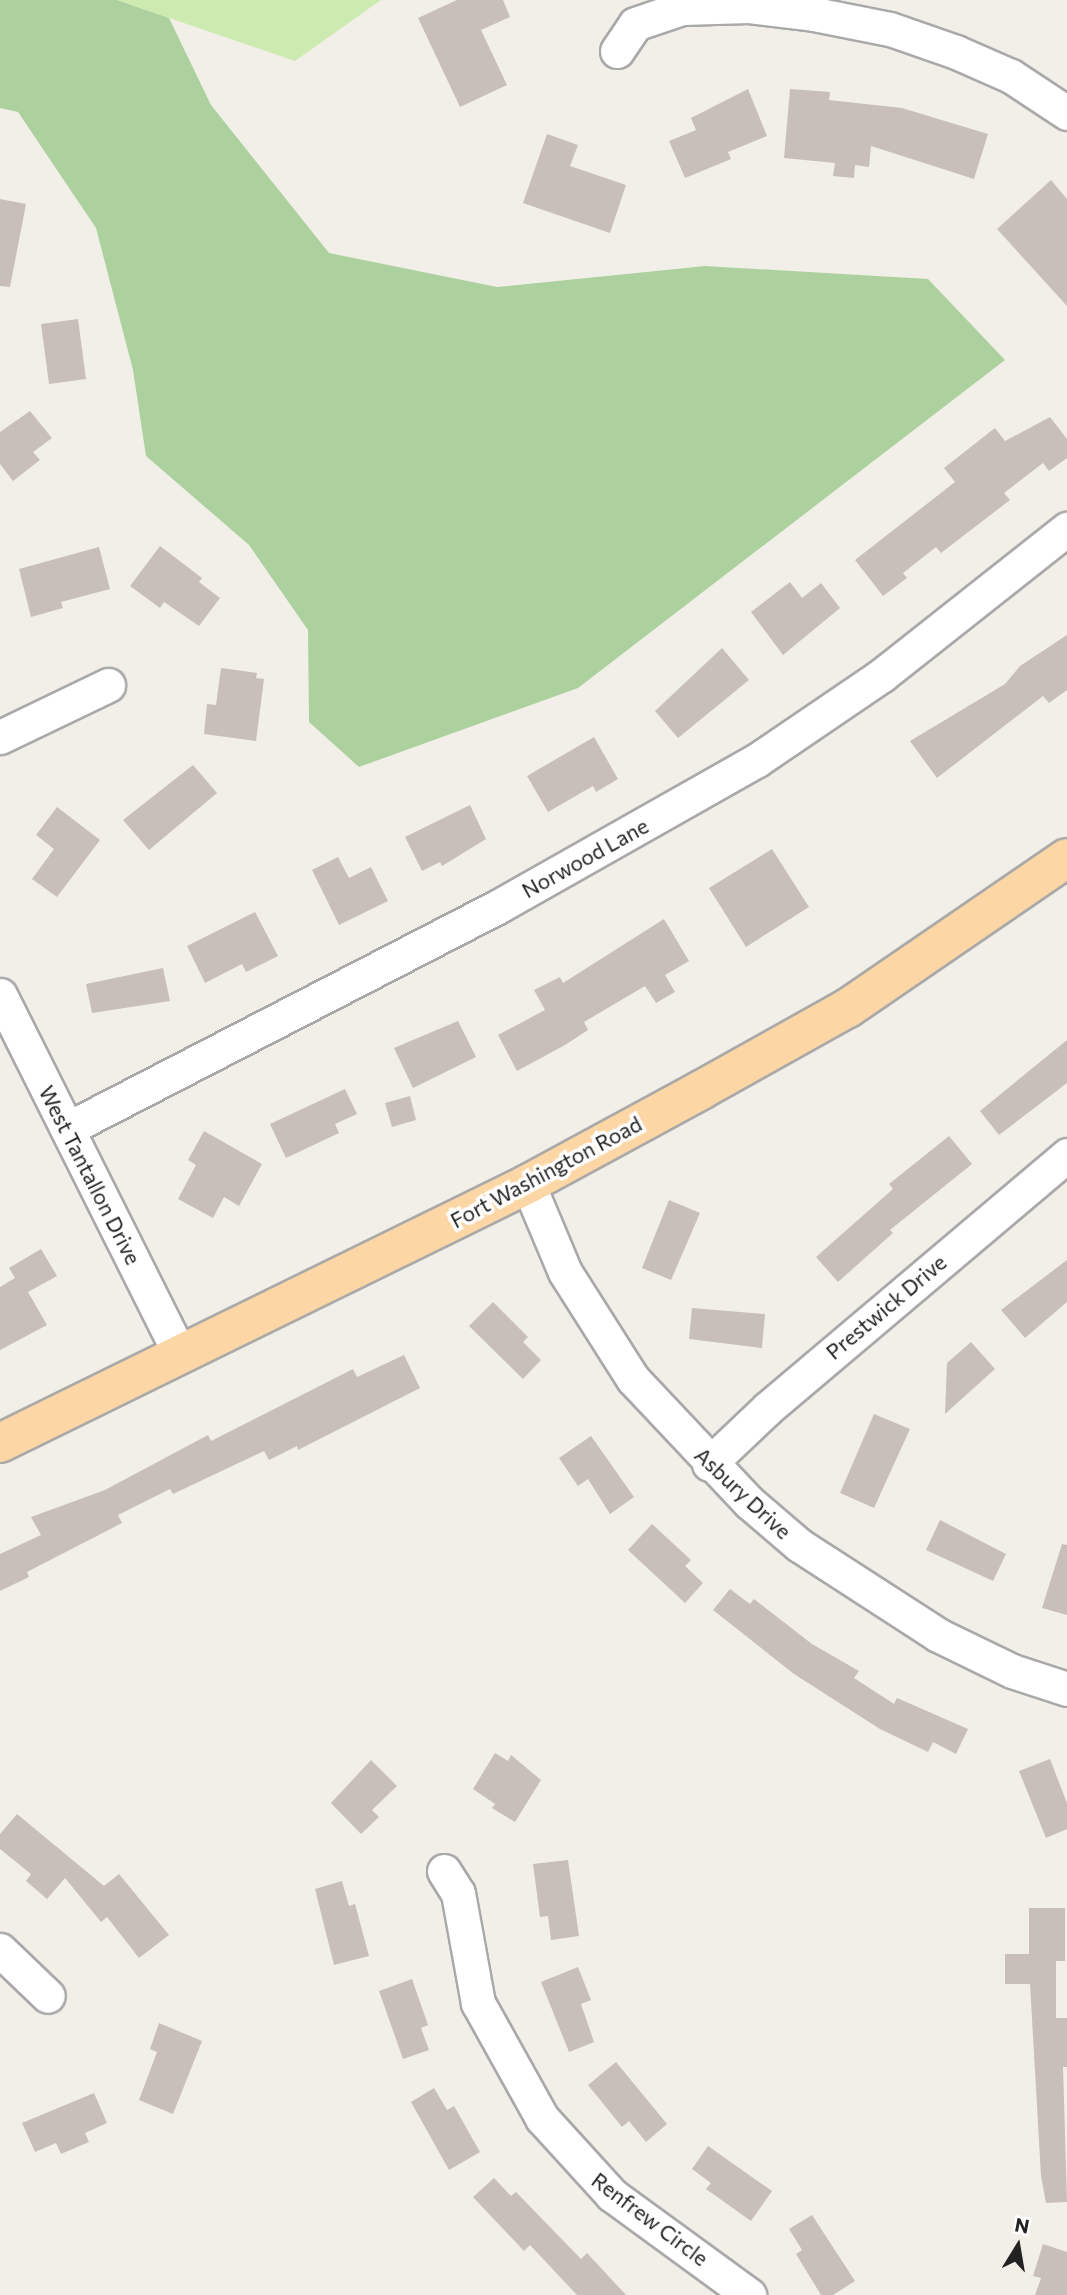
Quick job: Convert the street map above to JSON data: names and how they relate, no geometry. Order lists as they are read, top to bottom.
{
  "streets": {
    "main road": ["Fort Washington Road"],
    "street": [
      "Norwood Lane",
      "West Tantallon Drive",
      "Prestwick Drive",
      "Asbury Drive",
      "Renfrew Circle"
    ]
  },
  "crossings": [
    ["Norwood Lane", "West Tantallon Drive"],
    ["Fort Washington Road", "West Tantallon Drive"],
    ["Fort Washington Road", "Asbury Drive"],
    ["Prestwick Drive", "Asbury Drive"]
  ],
  "north": "top"
}
